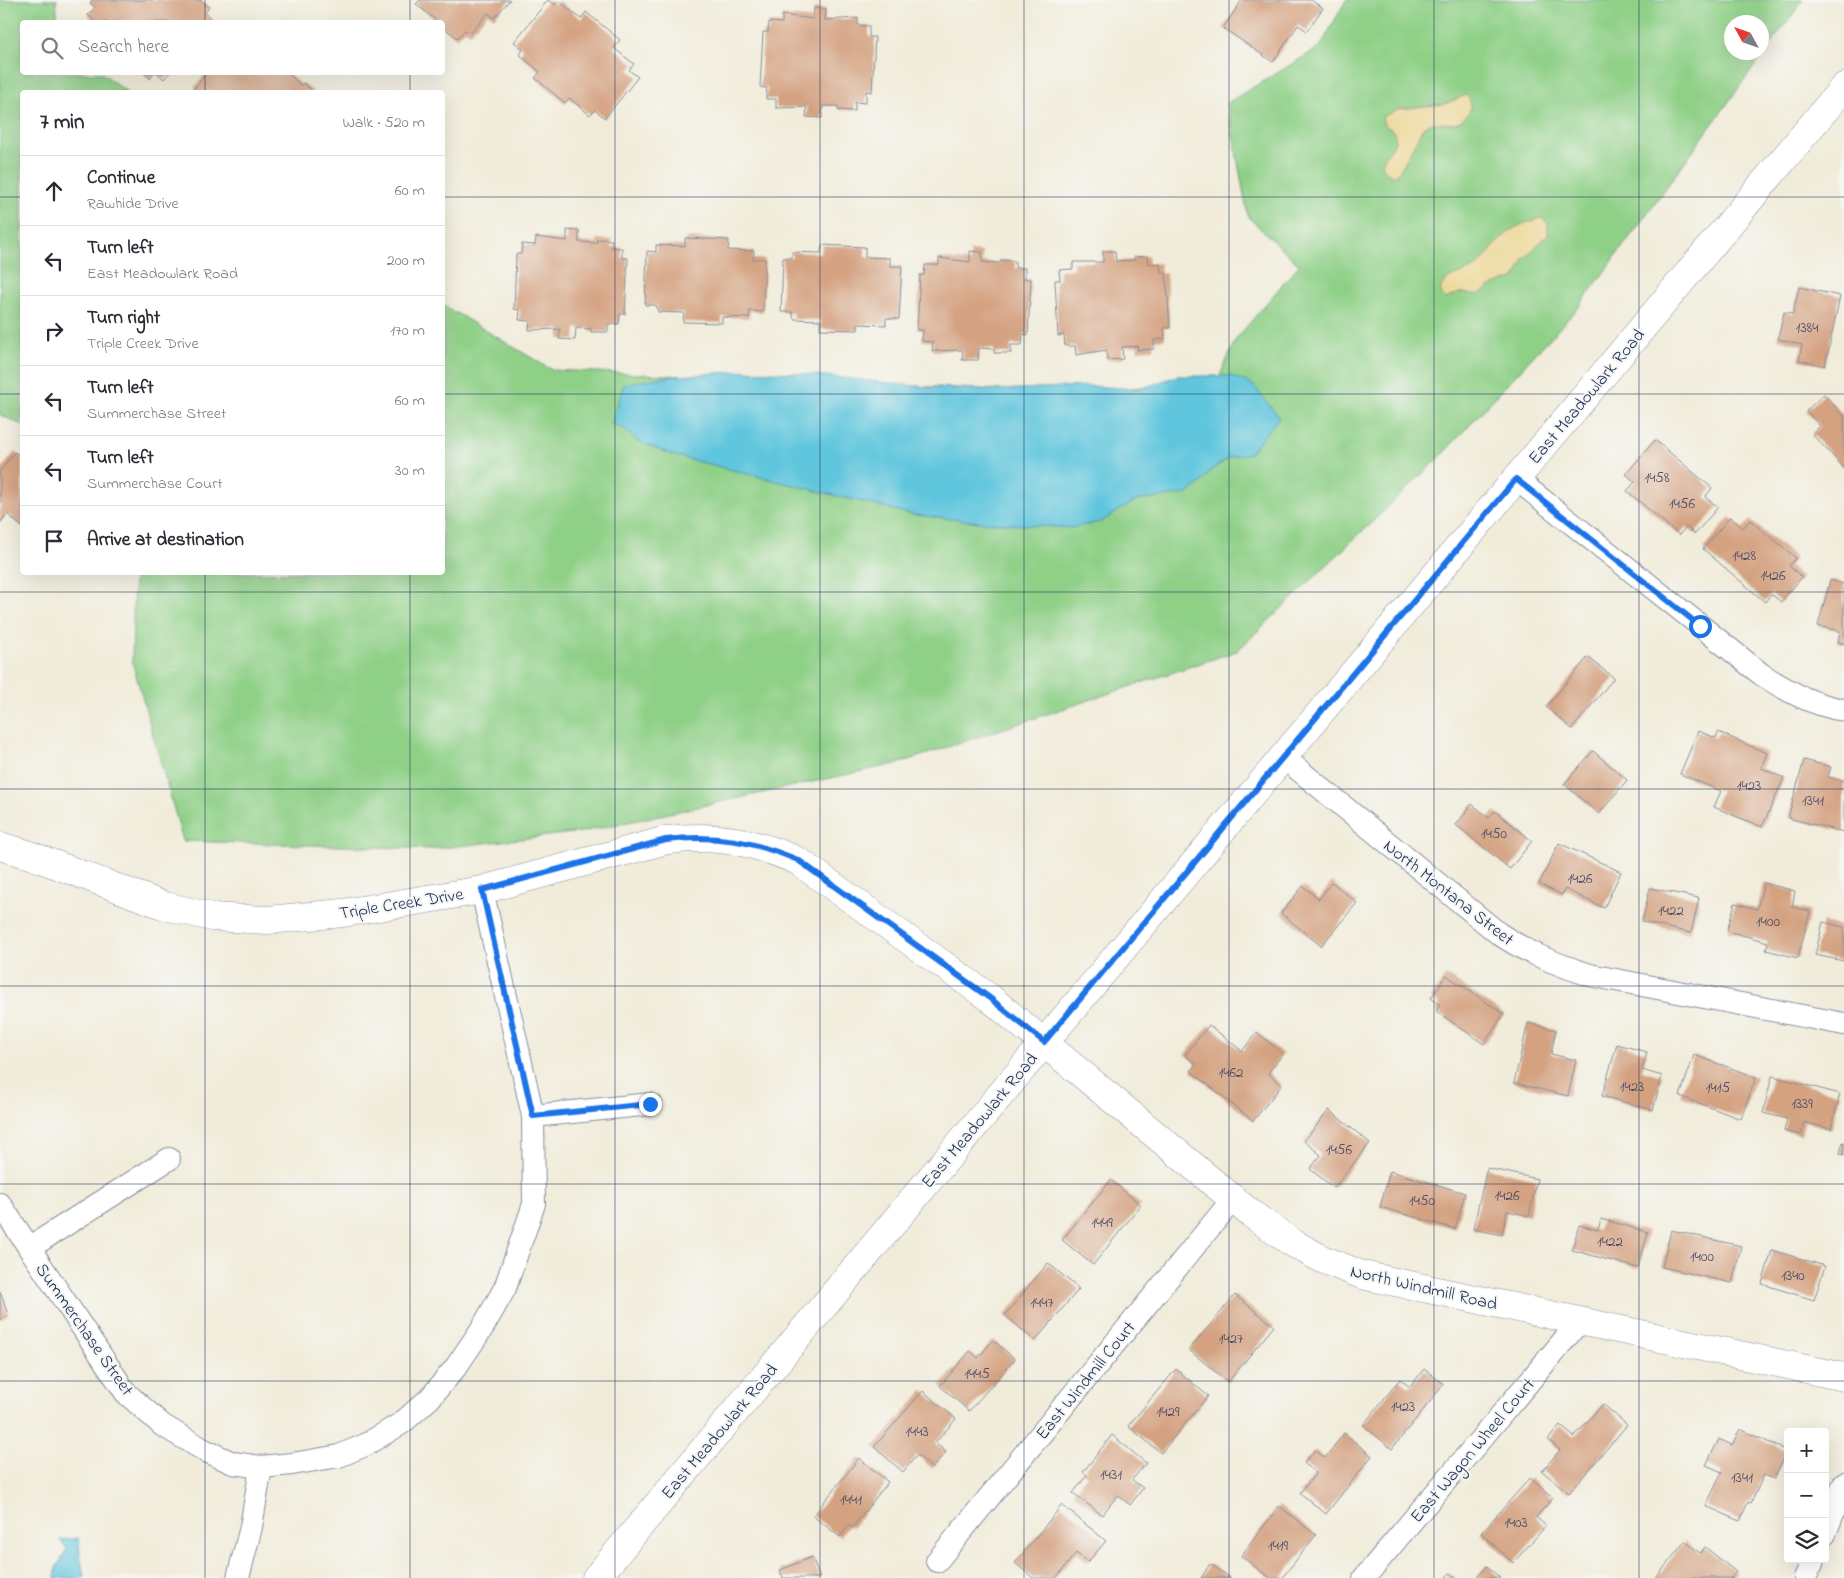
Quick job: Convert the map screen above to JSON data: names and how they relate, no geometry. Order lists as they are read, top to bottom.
{
  "streets": {
    "street": [
      "East Meadowlark Road",
      "North Montana Street",
      "Triple Creek Drive",
      "North Windmill Road",
      "Summerchase Street",
      "East Windmill Court",
      "East Wagon Wheel Court"
    ]
  },
  "crossings": [
    ["East Meadowlark Road", "North Montana Street"],
    ["East Meadowlark Road", "Triple Creek Drive"],
    ["East Meadowlark Road", "North Windmill Road"],
    ["Triple Creek Drive", "North Windmill Road"],
    ["Triple Creek Drive", "Summerchase Street"],
    ["North Windmill Road", "East Windmill Court"],
    ["North Windmill Road", "East Wagon Wheel Court"]
  ],
  "house_numbers": [
    "1384",
    "1458",
    "1456",
    "1428",
    "1426",
    "1423",
    "1341",
    "1450",
    "1426",
    "1422",
    "1400",
    "1462",
    "1423",
    "1415",
    "1339",
    "1456",
    "1426",
    "1450",
    "1449",
    "1422",
    "1400",
    "1340",
    "1447",
    "1427",
    "1445",
    "1423",
    "1429",
    "1443",
    "1431",
    "1341",
    "1441",
    "1403",
    "1419"
  ],
  "north": "top left",
  "page": {
    "search": "Search here",
    "heading": ["7 min", "Walk · 520 m"],
    "list": [
      ["Continue", "Rawhide Drive", "60 m"],
      ["Turn left", "East Meadowlark Road", "200 m"],
      ["Turn right", "Triple Creek Drive", "170 m"],
      ["Turn left", "Summerchase Street", "60 m"],
      ["Turn left", "Summerchase Court", "30 m"],
      "Arrive at destination"
    ],
    "map_buttons": ["+", "−"]
  }
}
